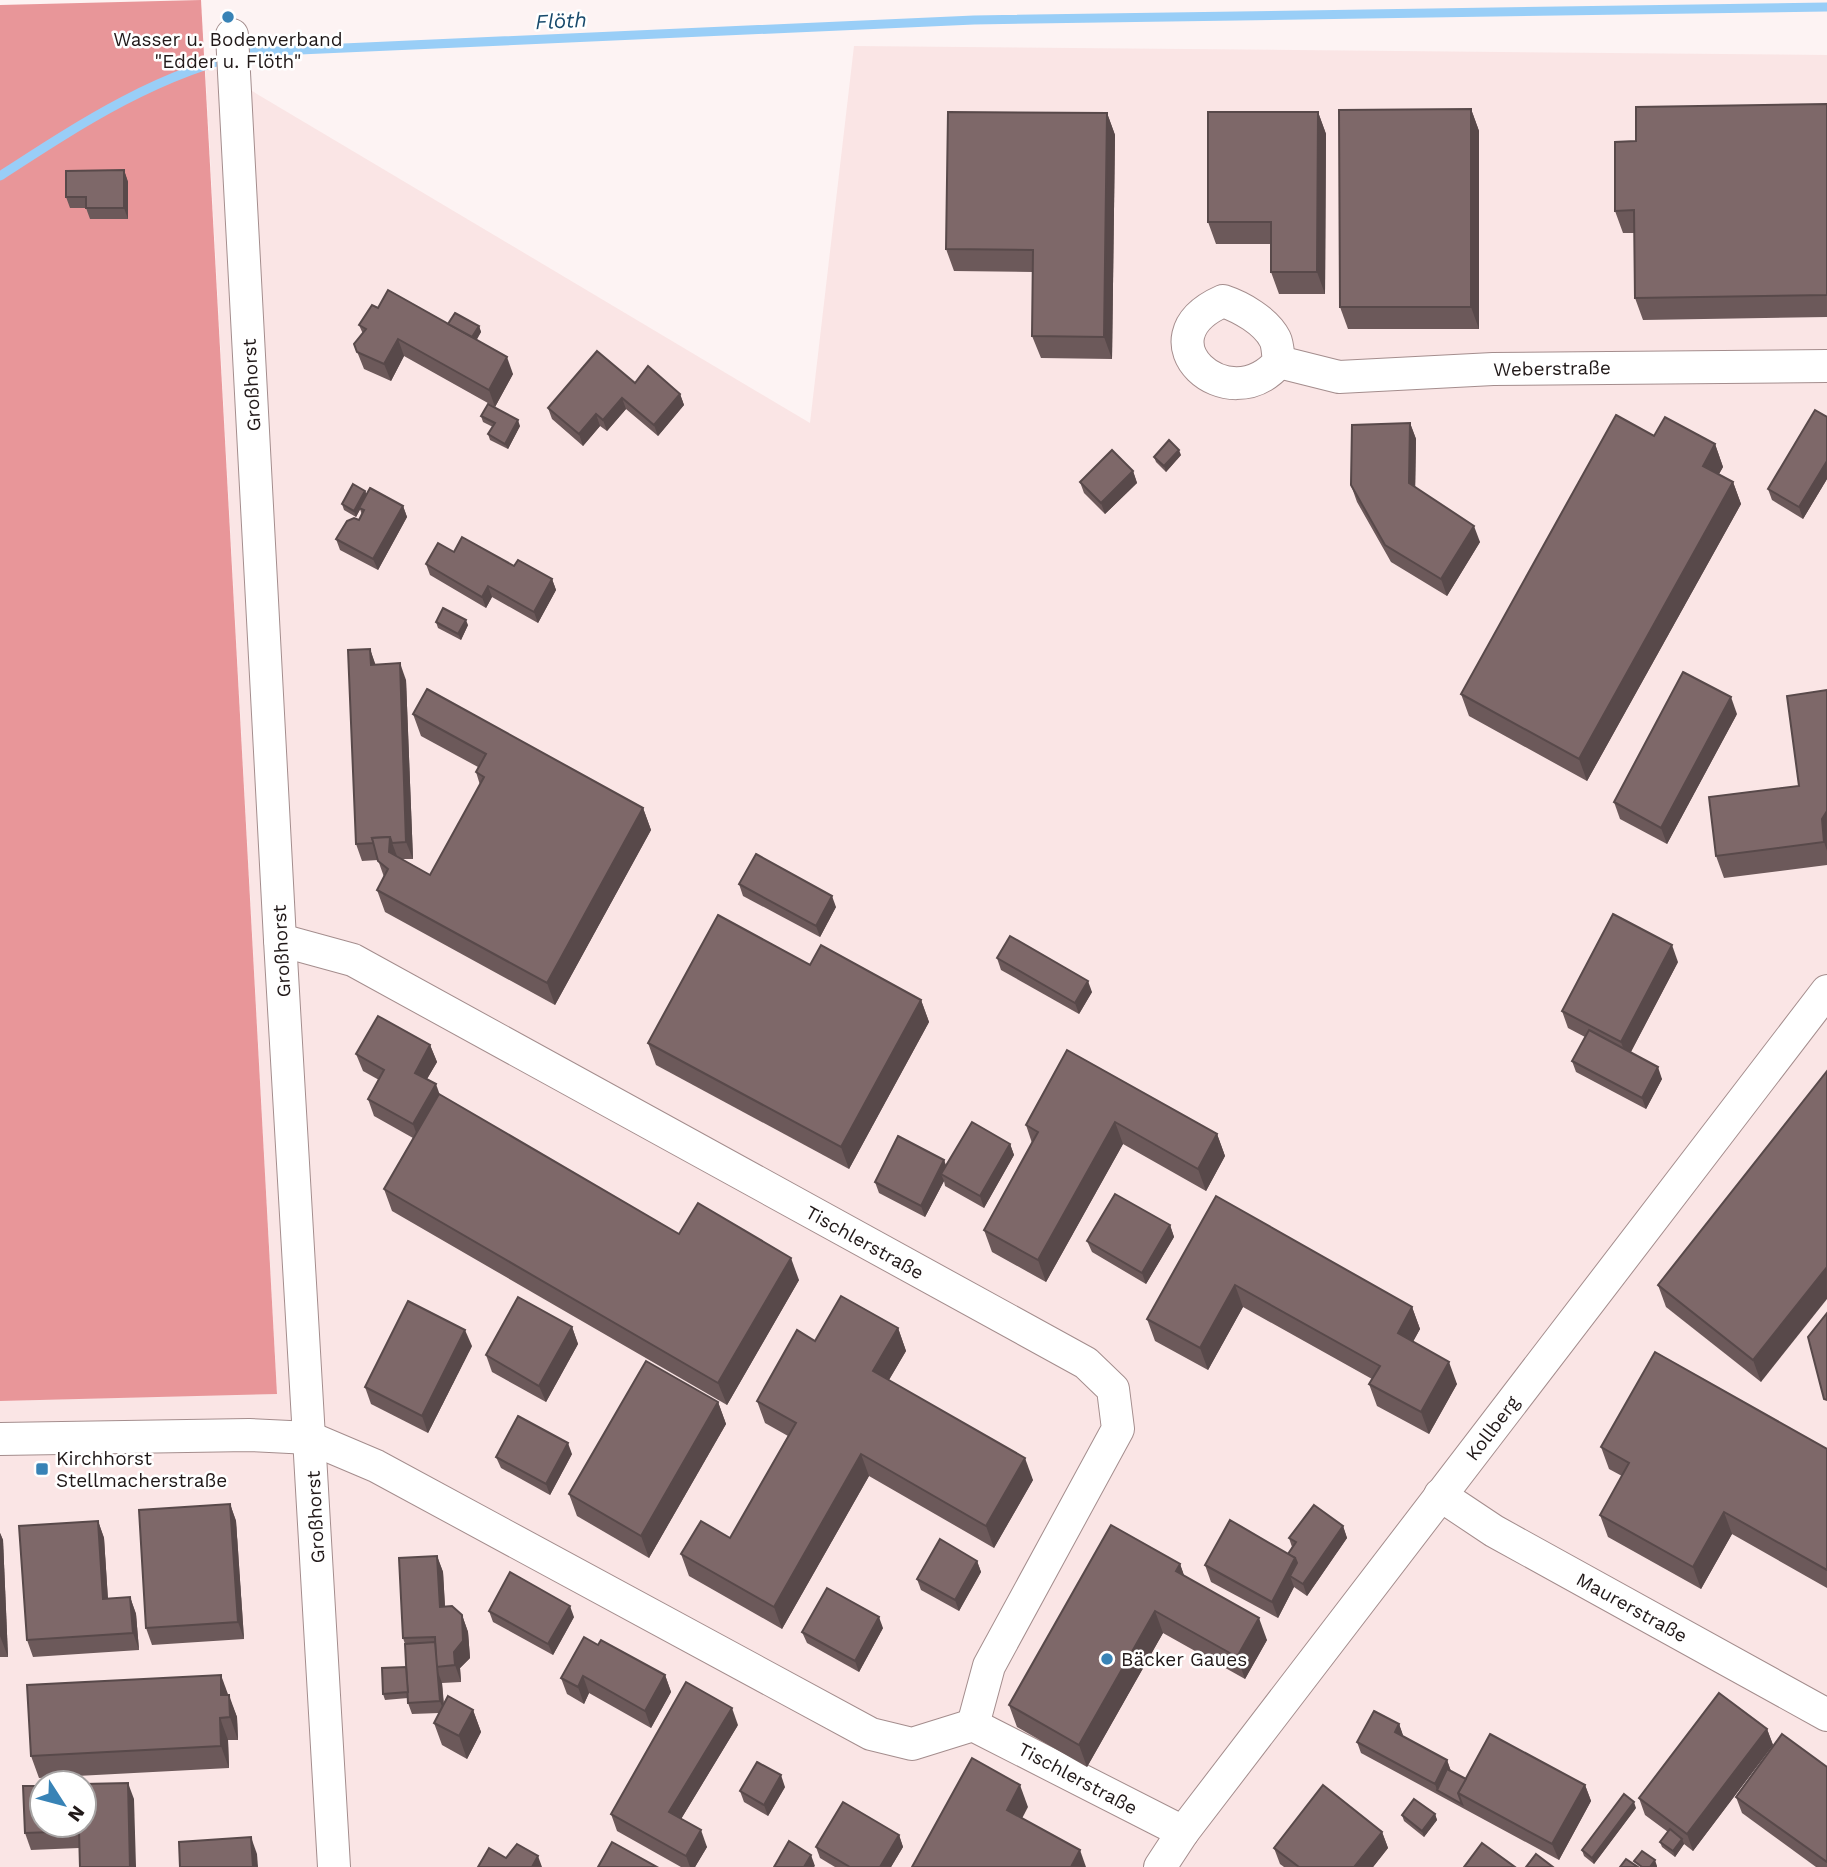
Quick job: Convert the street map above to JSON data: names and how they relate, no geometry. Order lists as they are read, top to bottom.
{
  "streets": {
    "street": [
      "Weberstraße",
      "Großhorst",
      "Tischlerstraße",
      "Kollberg",
      "Maurerstraße"
    ]
  },
  "crossings": [
    ["Großhorst", "Tischlerstraße"],
    ["Tischlerstraße", "Kollberg"],
    ["Kollberg", "Maurerstraße"]
  ],
  "water": ["Flöth"],
  "places": {
    "other": ["Wasser u. Bodenverband \"Edder u. Flöth\"", "Bäcker Gaues"],
    "transit": ["Kirchhorst Stellmacherstraße"]
  },
  "north": "bottom right"
}
